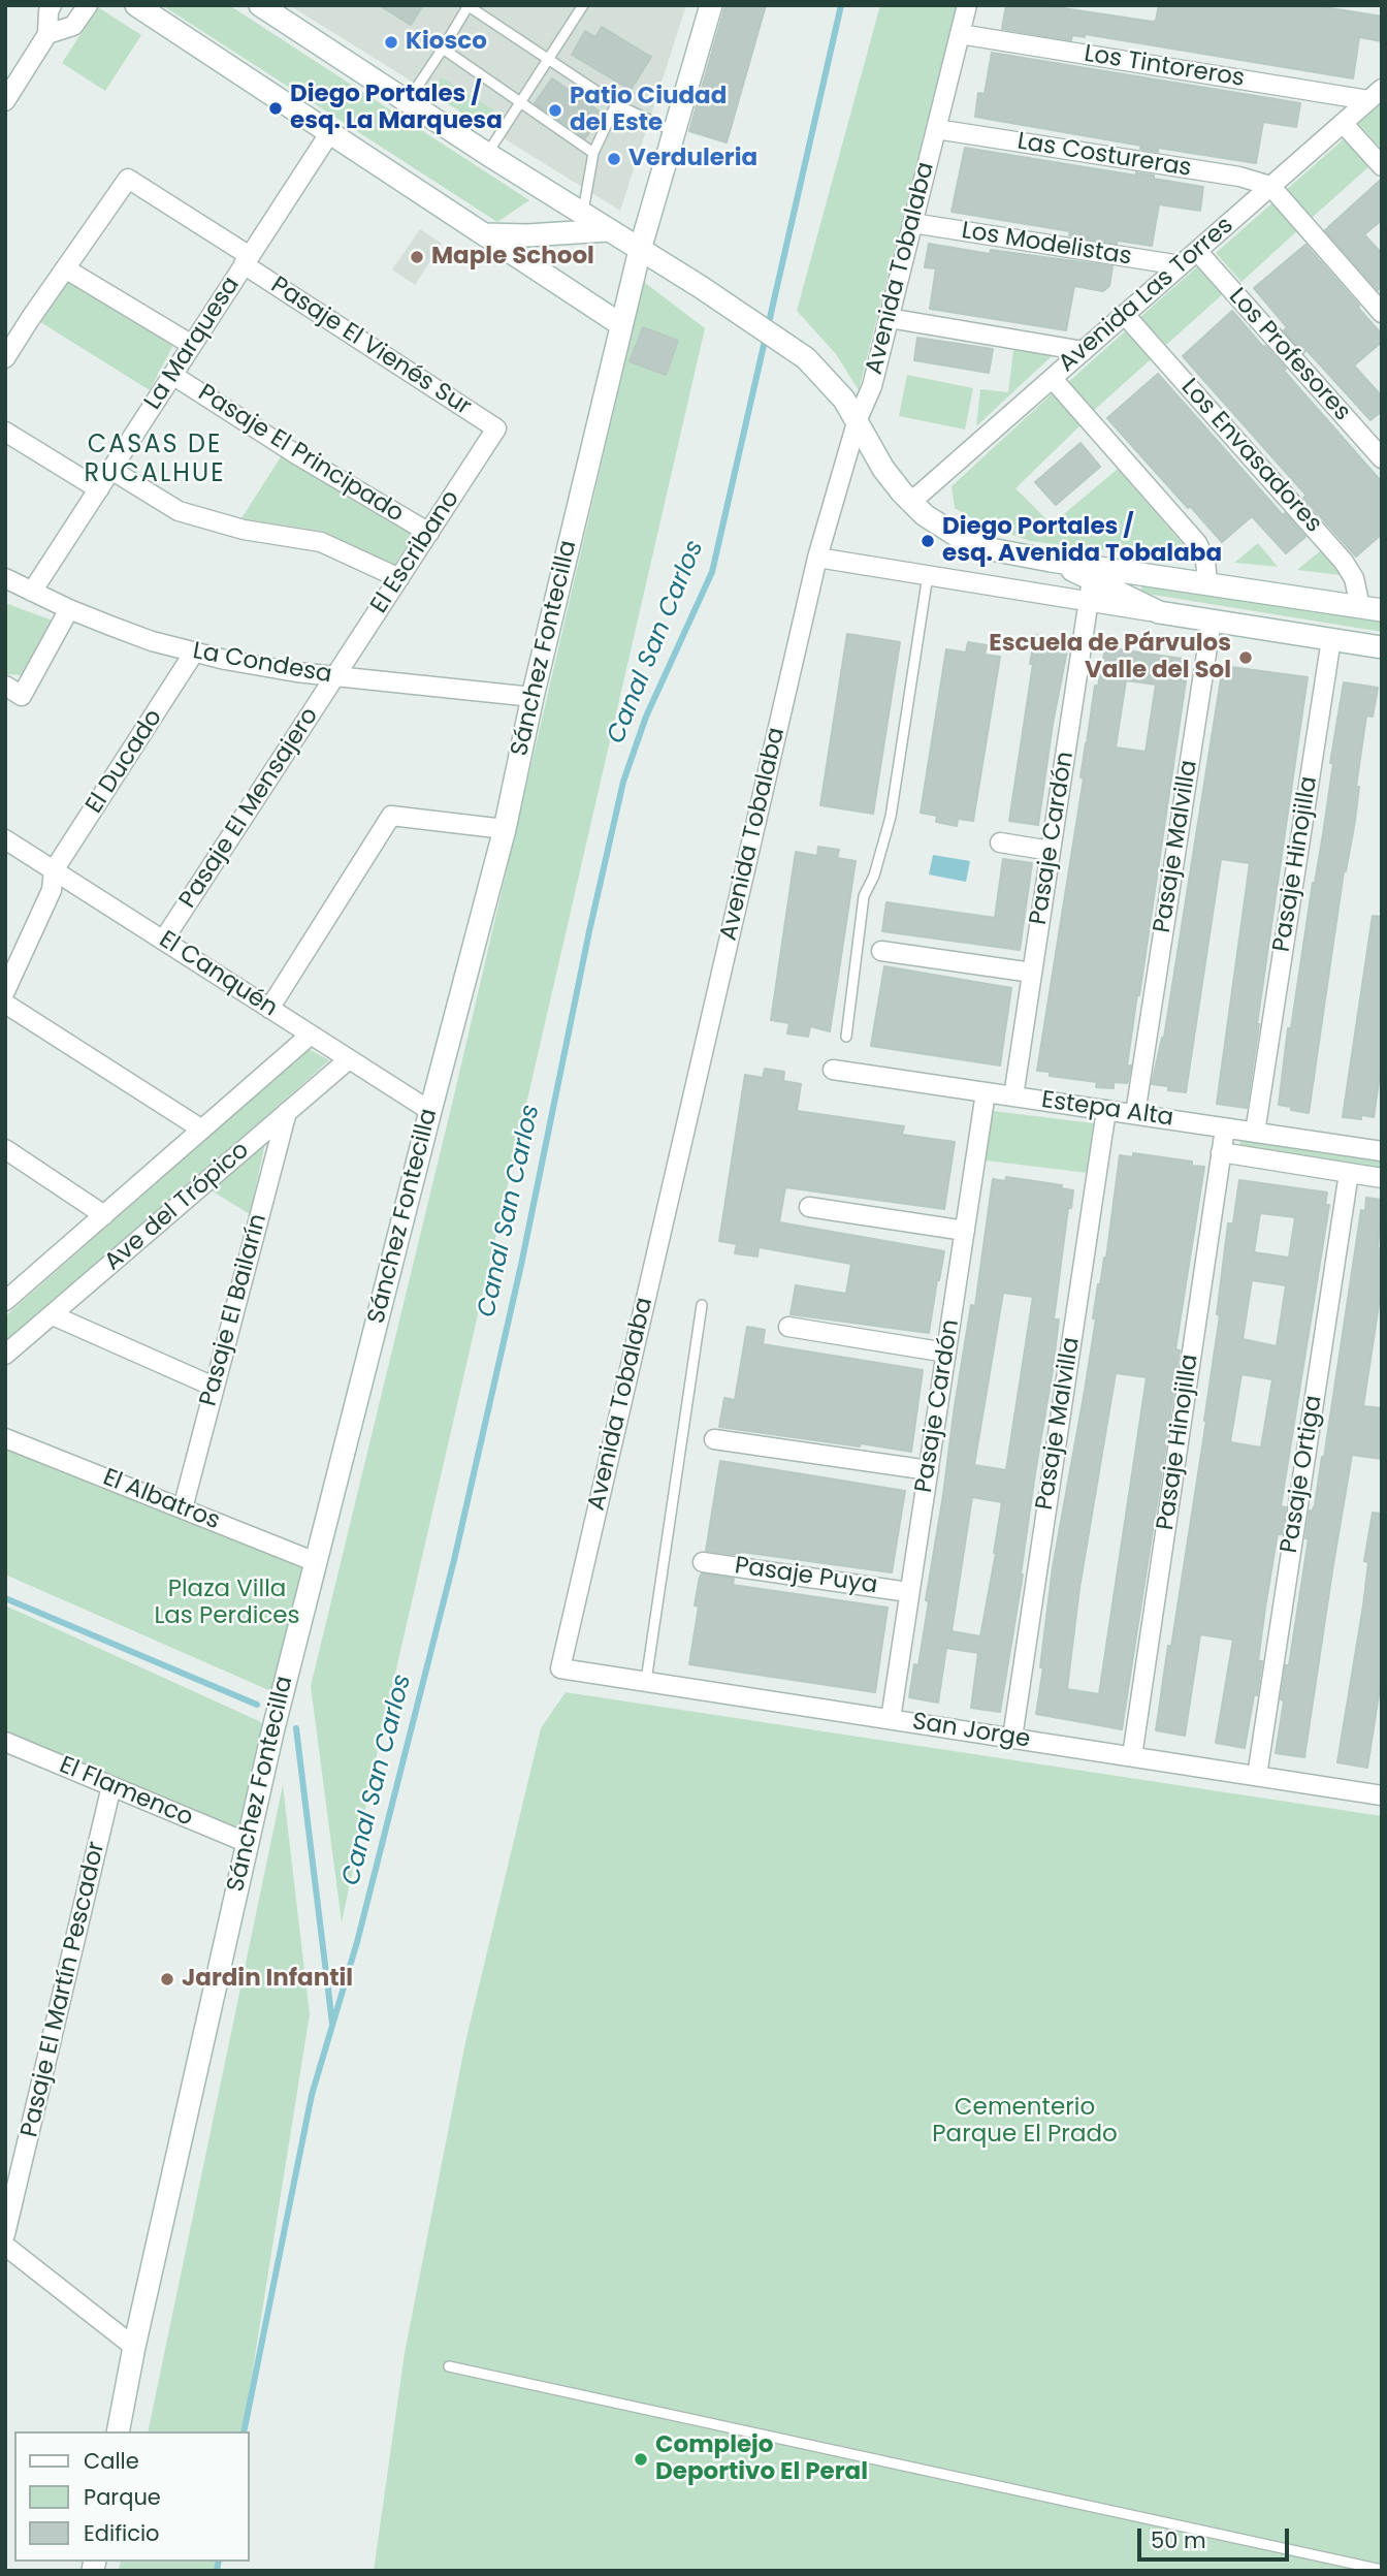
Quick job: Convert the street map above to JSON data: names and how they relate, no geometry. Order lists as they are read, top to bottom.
{
  "streets": {
    "street": [
      "Los Tintoreros",
      "Las Costureras",
      "Los Modelistas",
      "Avenida Tobalaba",
      "Avenida Las Torres",
      "La Marquesa",
      "Pasaje El Vienés Sur",
      "Los Profesores",
      "Pasaje El Principado",
      "Los Envasadores",
      "El Escribano",
      "Sánchez Fontecilla",
      "La Condesa",
      "El Ducado",
      "Pasaje El Mensajero",
      "Pasaje Cardón",
      "Pasaje Malvilla",
      "Pasaje Hinojilla",
      "El Canquén",
      "Estepa Alta",
      "Ave del Trópico",
      "Pasaje El Bailarín",
      "Pasaje Ortiga",
      "El Albatros",
      "Pasaje Puya",
      "San Jorge",
      "El Flamenco",
      "Pasaje El Martín Pescador"
    ]
  },
  "crossings": [
    ["Los Tintoreros", "Avenida Tobalaba"],
    ["Los Tintoreros", "Avenida Las Torres"],
    ["Las Costureras", "Avenida Tobalaba"],
    ["Las Costureras", "Avenida Las Torres"],
    ["Los Modelistas", "Avenida Tobalaba"],
    ["Los Modelistas", "Avenida Las Torres"],
    ["Avenida Tobalaba", "San Jorge"],
    ["Avenida Las Torres", "Los Profesores"],
    ["Avenida Las Torres", "Los Envasadores"],
    ["La Marquesa", "Pasaje El Vienés Sur"],
    ["La Marquesa", "Pasaje El Principado"],
    ["La Marquesa", "La Condesa"],
    ["Pasaje El Vienés Sur", "El Escribano"],
    ["Pasaje El Principado", "El Escribano"],
    ["El Escribano", "La Condesa"],
    ["El Escribano", "Pasaje El Mensajero"],
    ["Sánchez Fontecilla", "La Condesa"],
    ["Sánchez Fontecilla", "El Canquén"],
    ["Sánchez Fontecilla", "El Albatros"],
    ["Sánchez Fontecilla", "El Flamenco"],
    ["La Condesa", "El Ducado"],
    ["La Condesa", "Pasaje El Mensajero"],
    ["El Ducado", "El Canquén"],
    ["Pasaje El Mensajero", "El Canquén"],
    ["Pasaje Cardón", "Estepa Alta"],
    ["Pasaje Cardón", "Pasaje Puya"],
    ["Pasaje Cardón", "San Jorge"],
    ["Pasaje Malvilla", "Estepa Alta"],
    ["Pasaje Malvilla", "San Jorge"],
    ["Pasaje Hinojilla", "Estepa Alta"],
    ["Pasaje Hinojilla", "San Jorge"],
    ["El Canquén", "Ave del Trópico"],
    ["Ave del Trópico", "Pasaje El Bailarín"],
    ["Pasaje El Bailarín", "El Albatros"],
    ["Pasaje Ortiga", "San Jorge"],
    ["El Flamenco", "Pasaje El Martín Pescador"]
  ],
  "districts": ["CASAS DE RUCALHUE"],
  "water": ["Canal San Carlos"],
  "parks": ["Plaza Villa Las Perdices", "Cementerio Parque El Prado"],
  "places": [
    "Kiosco",
    "Diego Portales / esq. La Marquesa",
    "Patio Ciudad del Este",
    "Verduleria",
    "Maple School",
    "Diego Portales / esq. Avenida Tobalaba",
    "Escuela de Párvulos Valle del Sol",
    "Jardin Infantil",
    "Complejo Deportivo El Peral"
  ],
  "legend": ["Calle", "Parque", "Edificio"],
  "scale_bar": "50 m"
}
